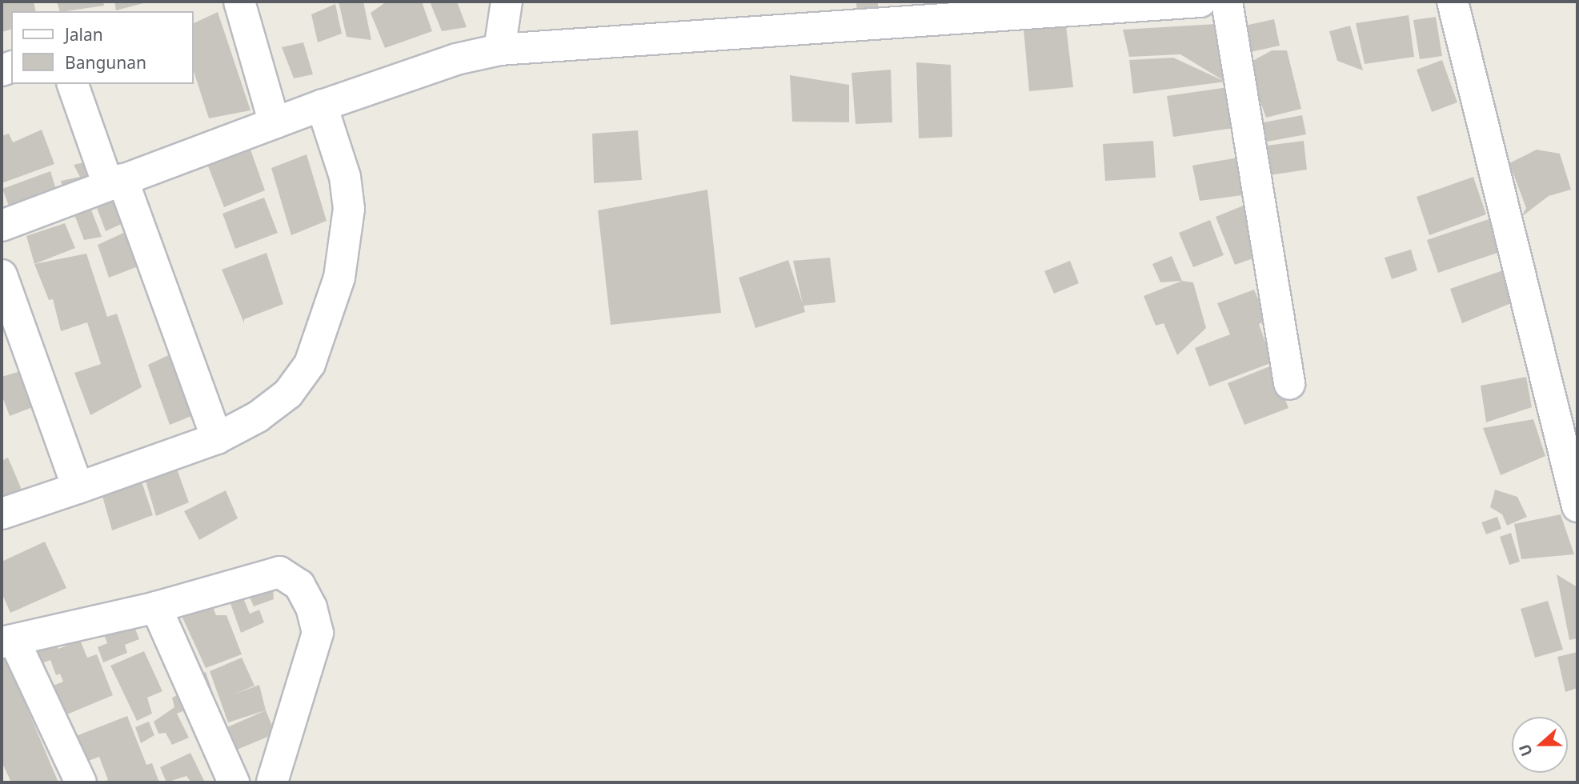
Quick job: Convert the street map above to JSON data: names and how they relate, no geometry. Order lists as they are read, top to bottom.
{
  "legend": ["Jalan", "Bangunan"],
  "north": "left"
}
